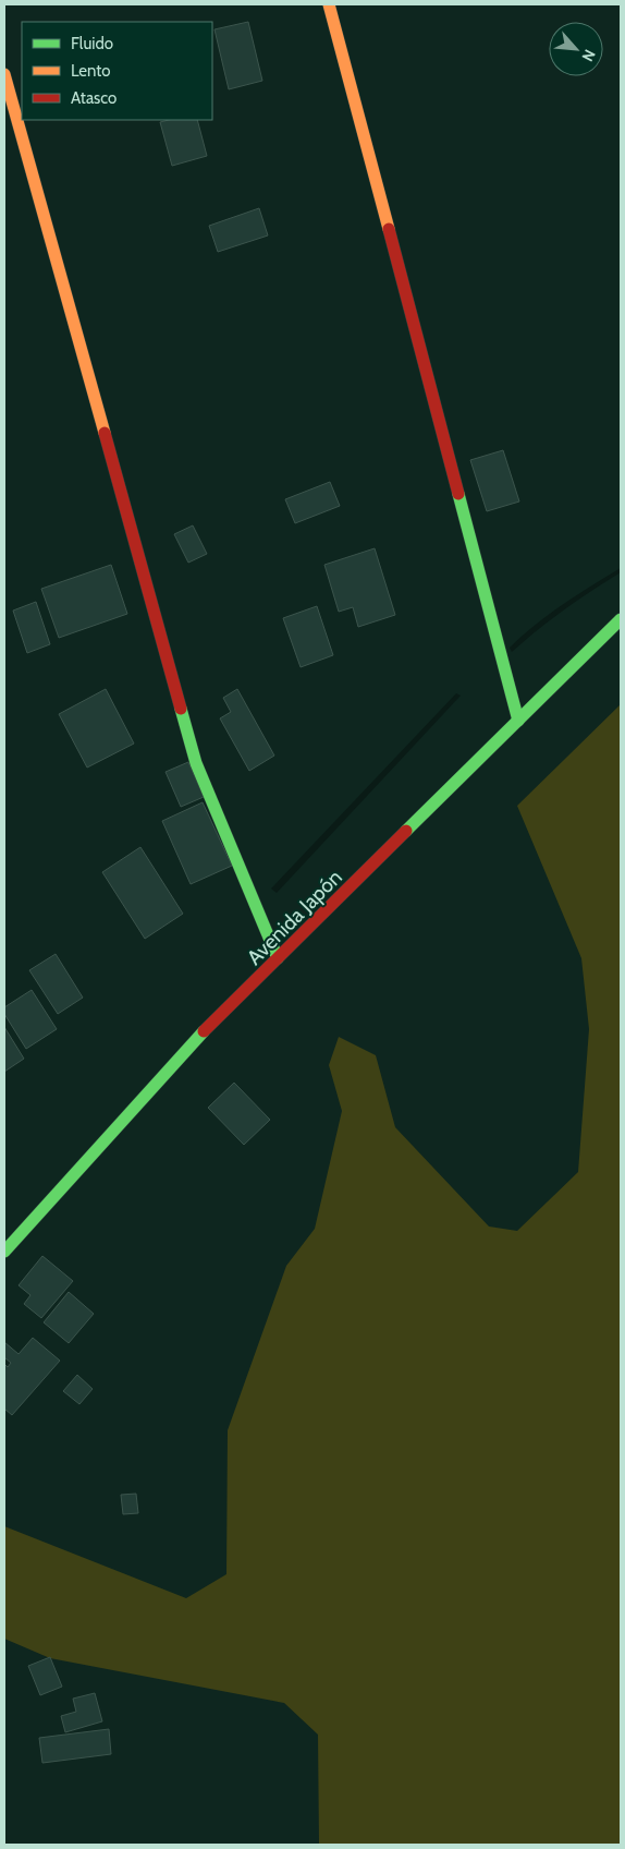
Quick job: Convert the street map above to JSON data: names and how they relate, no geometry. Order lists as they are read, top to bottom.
{
  "streets": {
    "street": ["Avenida Japón"]
  },
  "legend": ["Fluido", "Lento", "Atasco"],
  "north": "bottom right"
}
